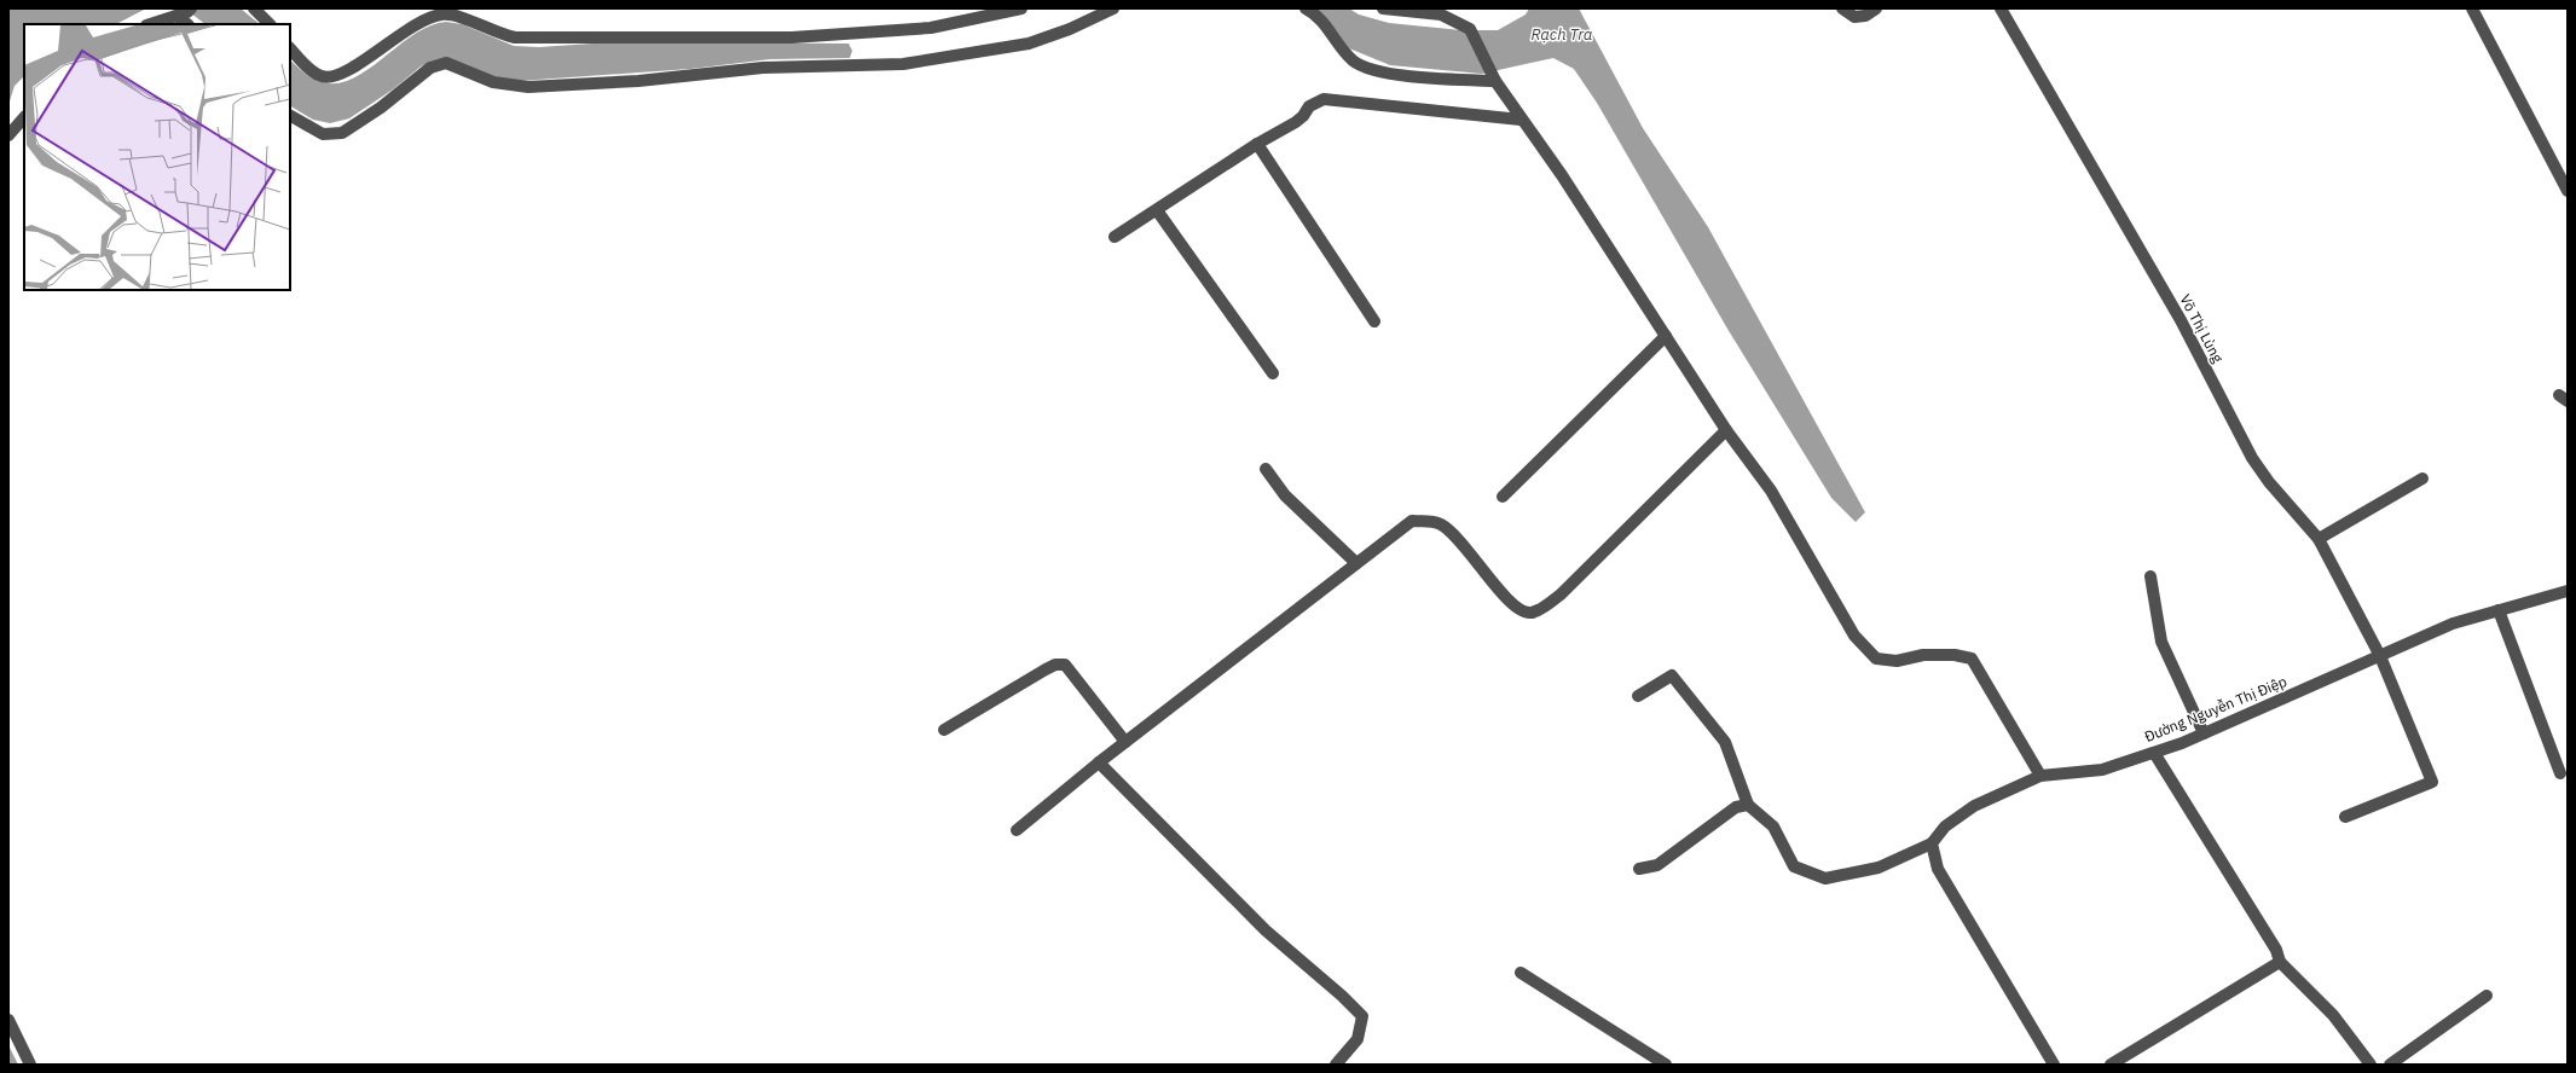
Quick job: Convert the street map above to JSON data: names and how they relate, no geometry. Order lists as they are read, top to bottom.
{
  "streets": {
    "street": ["Võ Thị Lùng", "Đường Nguyễn Thị Điệp"]
  },
  "crossings": [
    ["Võ Thị Lùng", "Đường Nguyễn Thị Điệp"]
  ],
  "water": ["Rạch Tra"]
}
